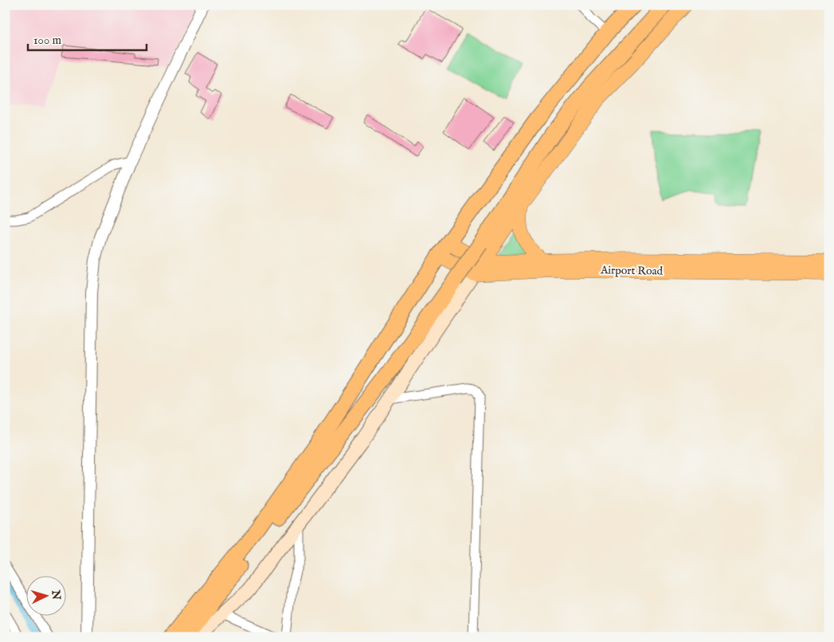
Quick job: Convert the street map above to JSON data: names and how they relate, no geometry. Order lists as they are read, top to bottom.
{
  "streets": {
    "main road": ["Airport Road"]
  },
  "scale_bar": "100 m",
  "north": "right"
}
